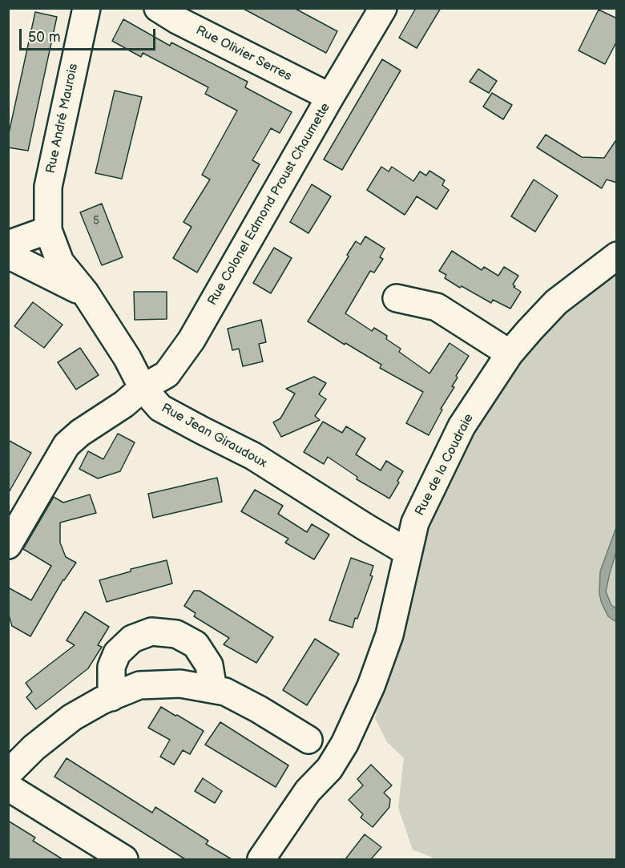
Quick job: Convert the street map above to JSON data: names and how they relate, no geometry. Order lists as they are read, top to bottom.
{
  "streets": {
    "street": [
      "Rue Olivier Serres",
      "Rue André Maurois",
      "Rue Colonel Edmond Proust Chaumette",
      "Rue Jean Giraudoux",
      "Rue de la Coudraie"
    ]
  },
  "crossings": [
    ["Rue Olivier Serres", "Rue Colonel Edmond Proust Chaumette"],
    ["Rue André Maurois", "Rue Jean Giraudoux"],
    ["Rue Colonel Edmond Proust Chaumette", "Rue Jean Giraudoux"],
    ["Rue Jean Giraudoux", "Rue de la Coudraie"]
  ],
  "house_numbers": ["5"],
  "scale_bar": "50 m"
}
